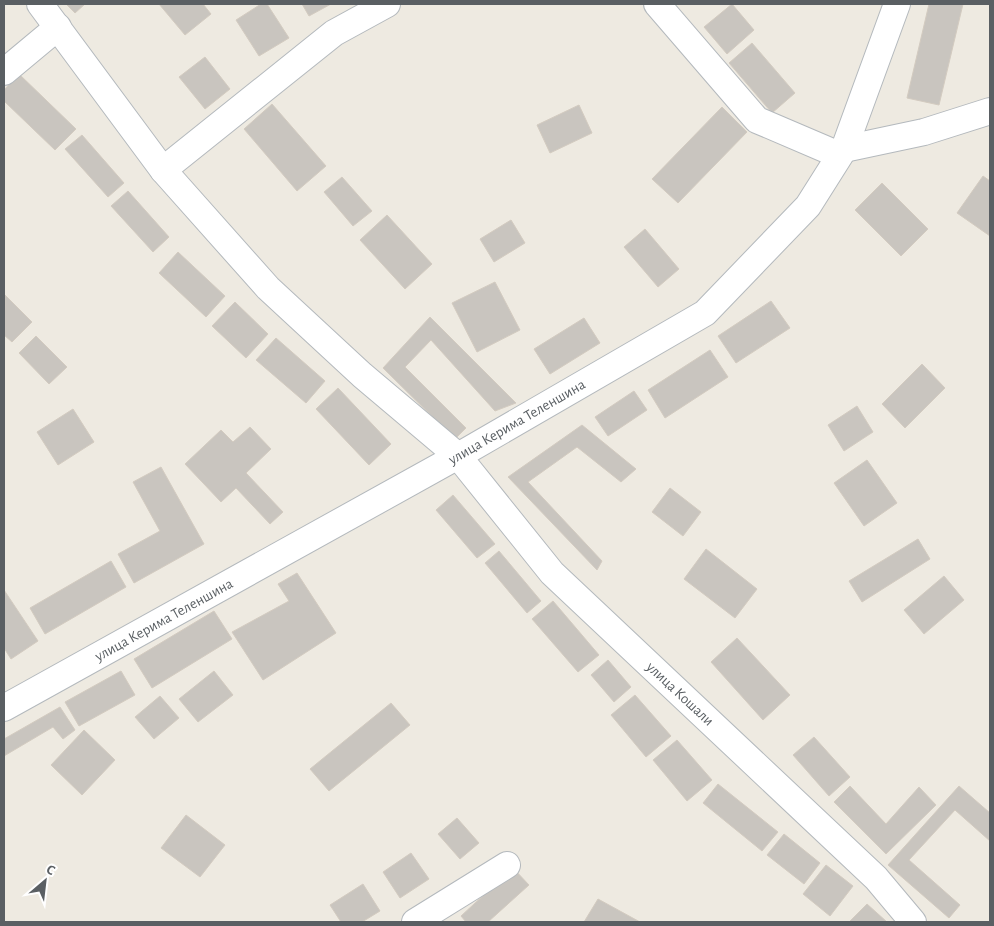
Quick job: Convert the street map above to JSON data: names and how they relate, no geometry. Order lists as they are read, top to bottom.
{
  "streets": {
    "street": ["улица Керима Теленшина", "улица Кошали"]
  },
  "crossings": [
    ["улица Керима Теленшина", "улица Кошали"]
  ],
  "north": "top right"
}
